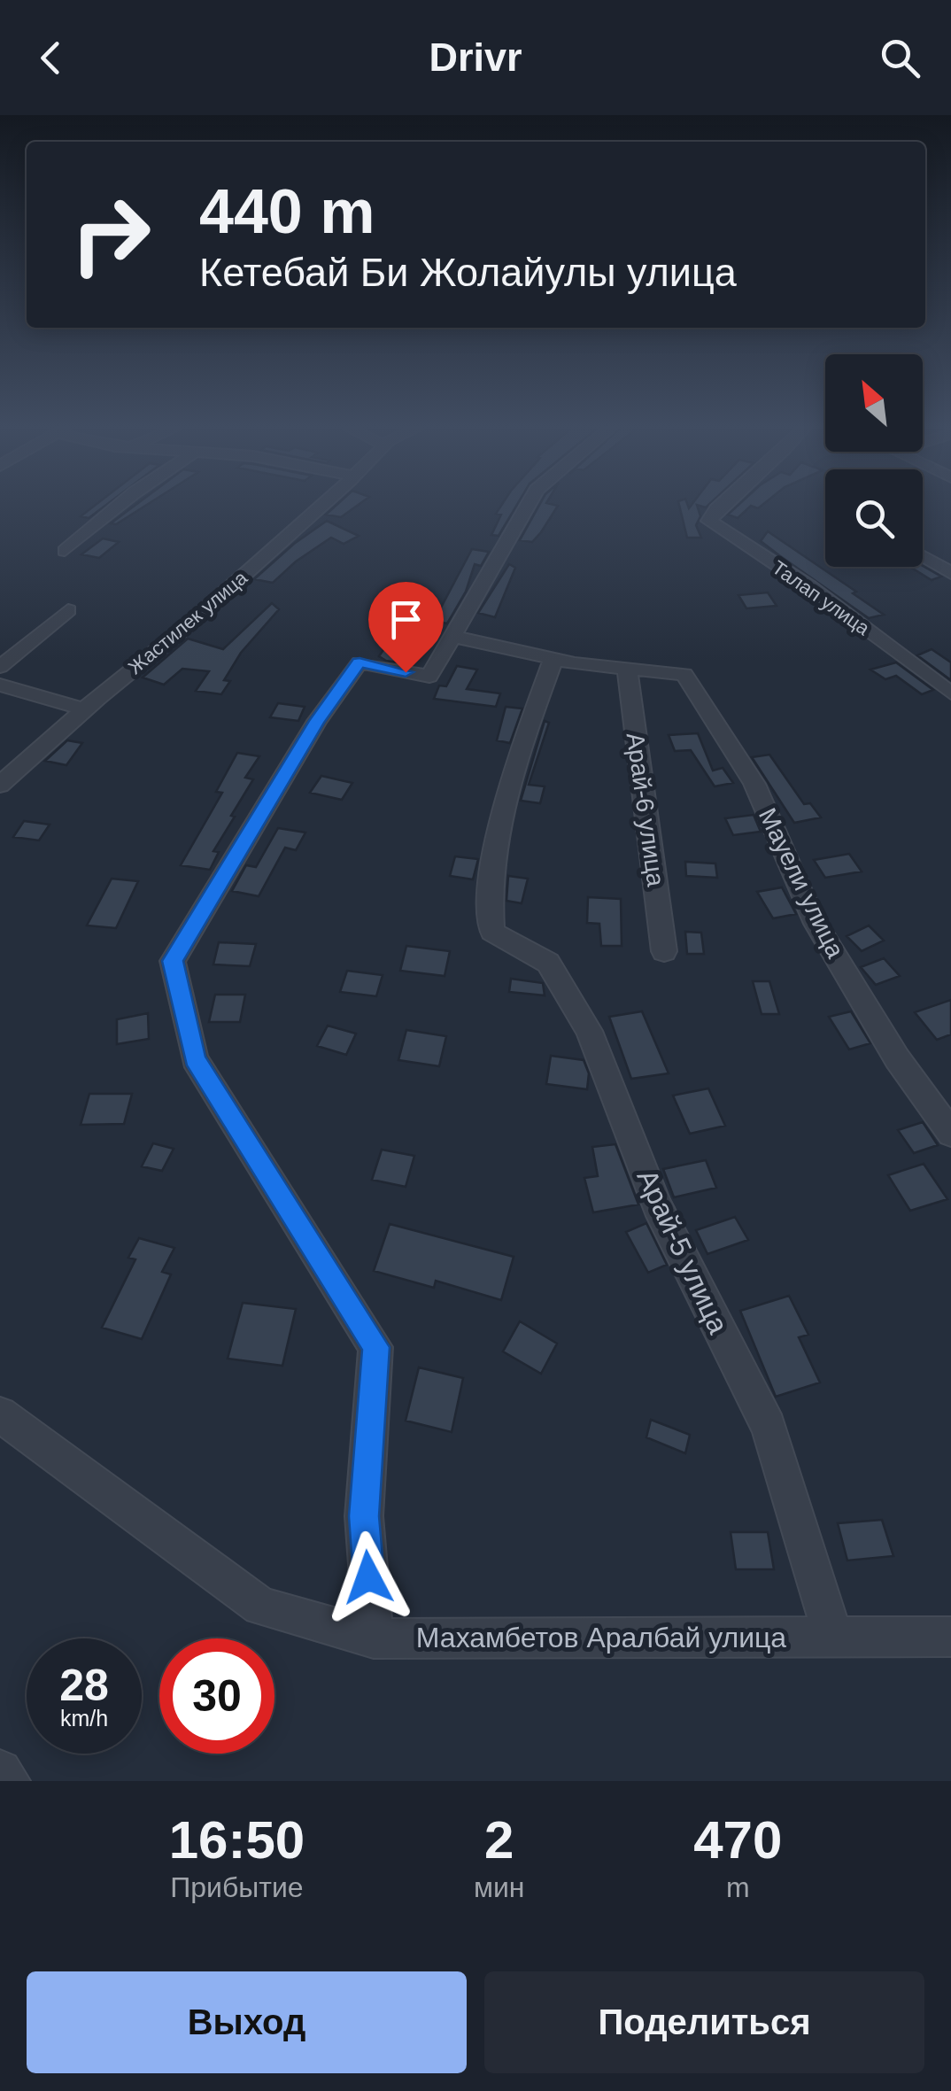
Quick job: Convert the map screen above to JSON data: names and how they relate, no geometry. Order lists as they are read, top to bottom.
{
  "streets": {
    "street": [
      "Талап улица",
      "Жастилек улица",
      "Арай-6 улица",
      "Мауели улица",
      "Арай-5 улица",
      "Махамбетов Аралбай улица"
    ]
  },
  "crossings": [
    ["Арай-6 улица", "Мауели улица"],
    ["Арай-5 улица", "Махамбетов Аралбай улица"]
  ],
  "north": "top left",
  "page": {
    "header": "Drivr",
    "turn": ["440 m", "Кетебай Би Жолайулы улица"],
    "speed": "28 km/h",
    "limit": "30",
    "eta": [
      "16:50",
      "Прибытие",
      "2",
      "мин",
      "470",
      "m"
    ],
    "buttons": ["Выход", "Поделиться"]
  }
}
